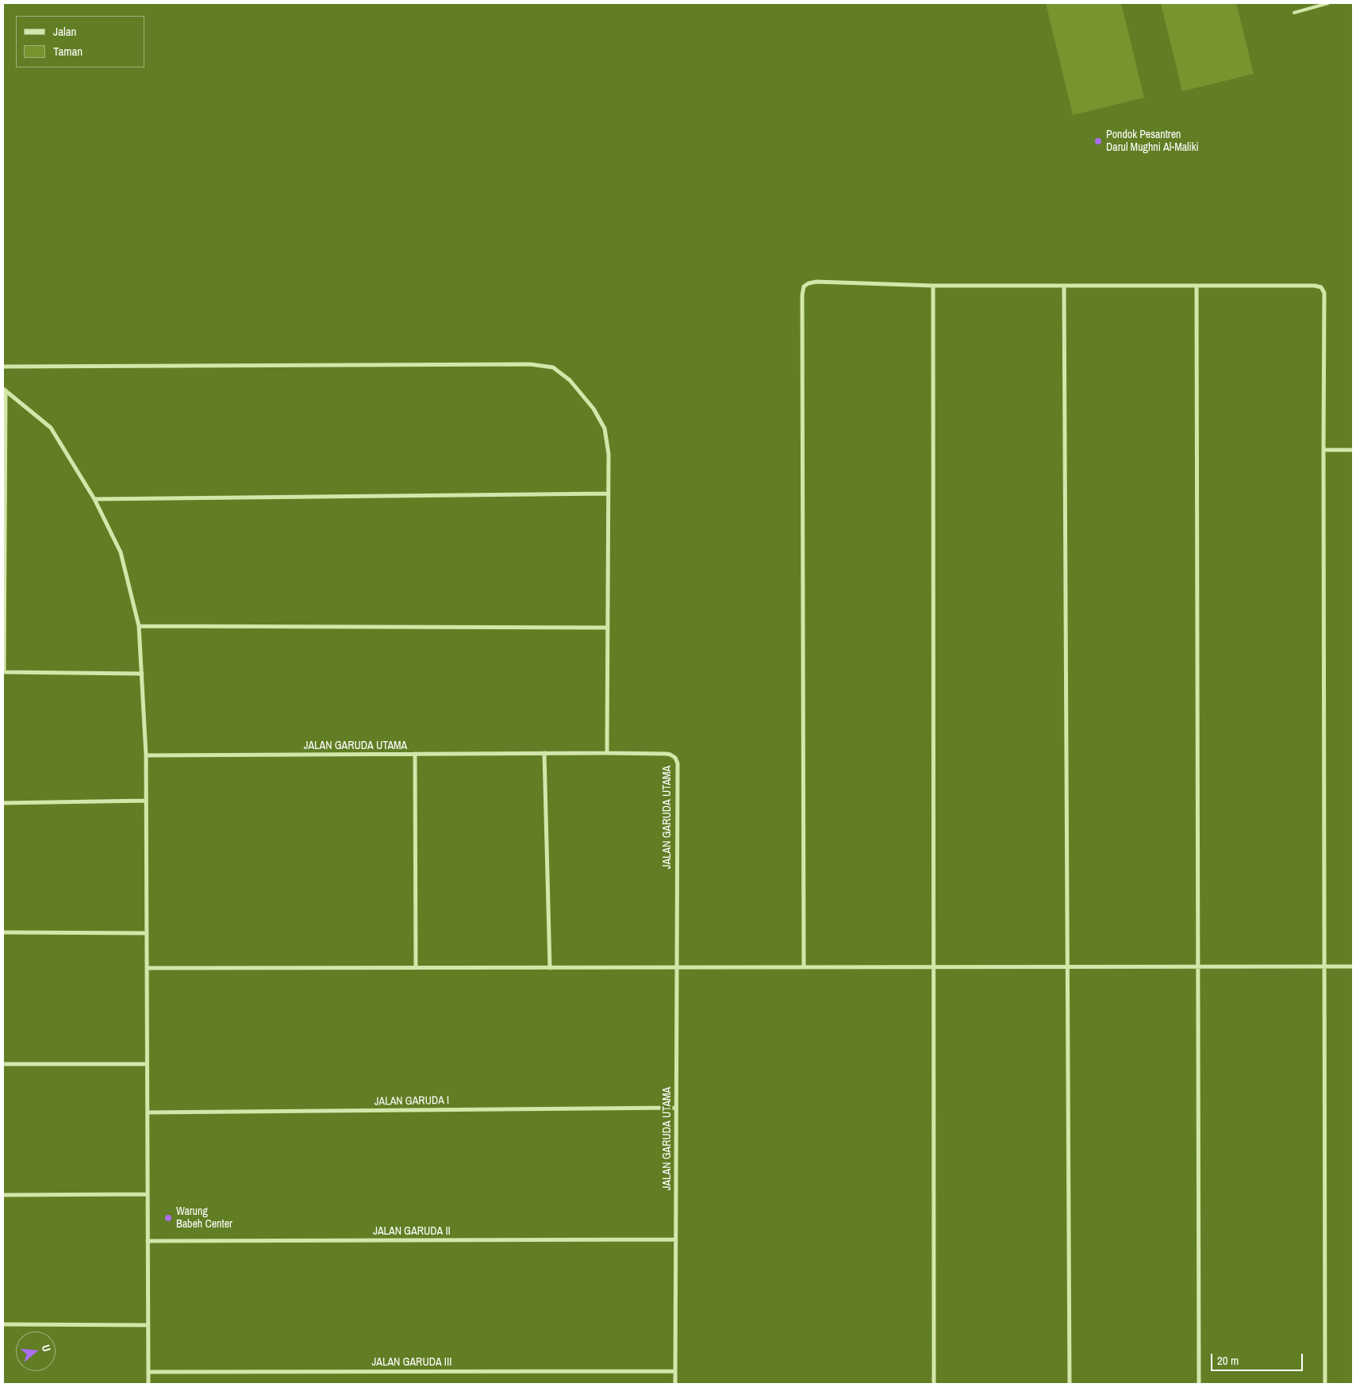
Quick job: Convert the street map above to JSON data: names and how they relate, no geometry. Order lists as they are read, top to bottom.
{
  "streets": {
    "street": [
      "JALAN GARUDA UTAMA",
      "JALAN GARUDA I",
      "JALAN GARUDA II",
      "JALAN GARUDA III"
    ]
  },
  "crossings": [
    ["JALAN GARUDA UTAMA", "JALAN GARUDA I"],
    ["JALAN GARUDA UTAMA", "JALAN GARUDA II"],
    ["JALAN GARUDA UTAMA", "JALAN GARUDA III"]
  ],
  "places": ["Pondok Pesantren Darul Mughni Al-Maliki", "Warung Babeh Center"],
  "legend": ["Jalan", "Taman"],
  "scale_bar": "20 m",
  "north": "right"
}
